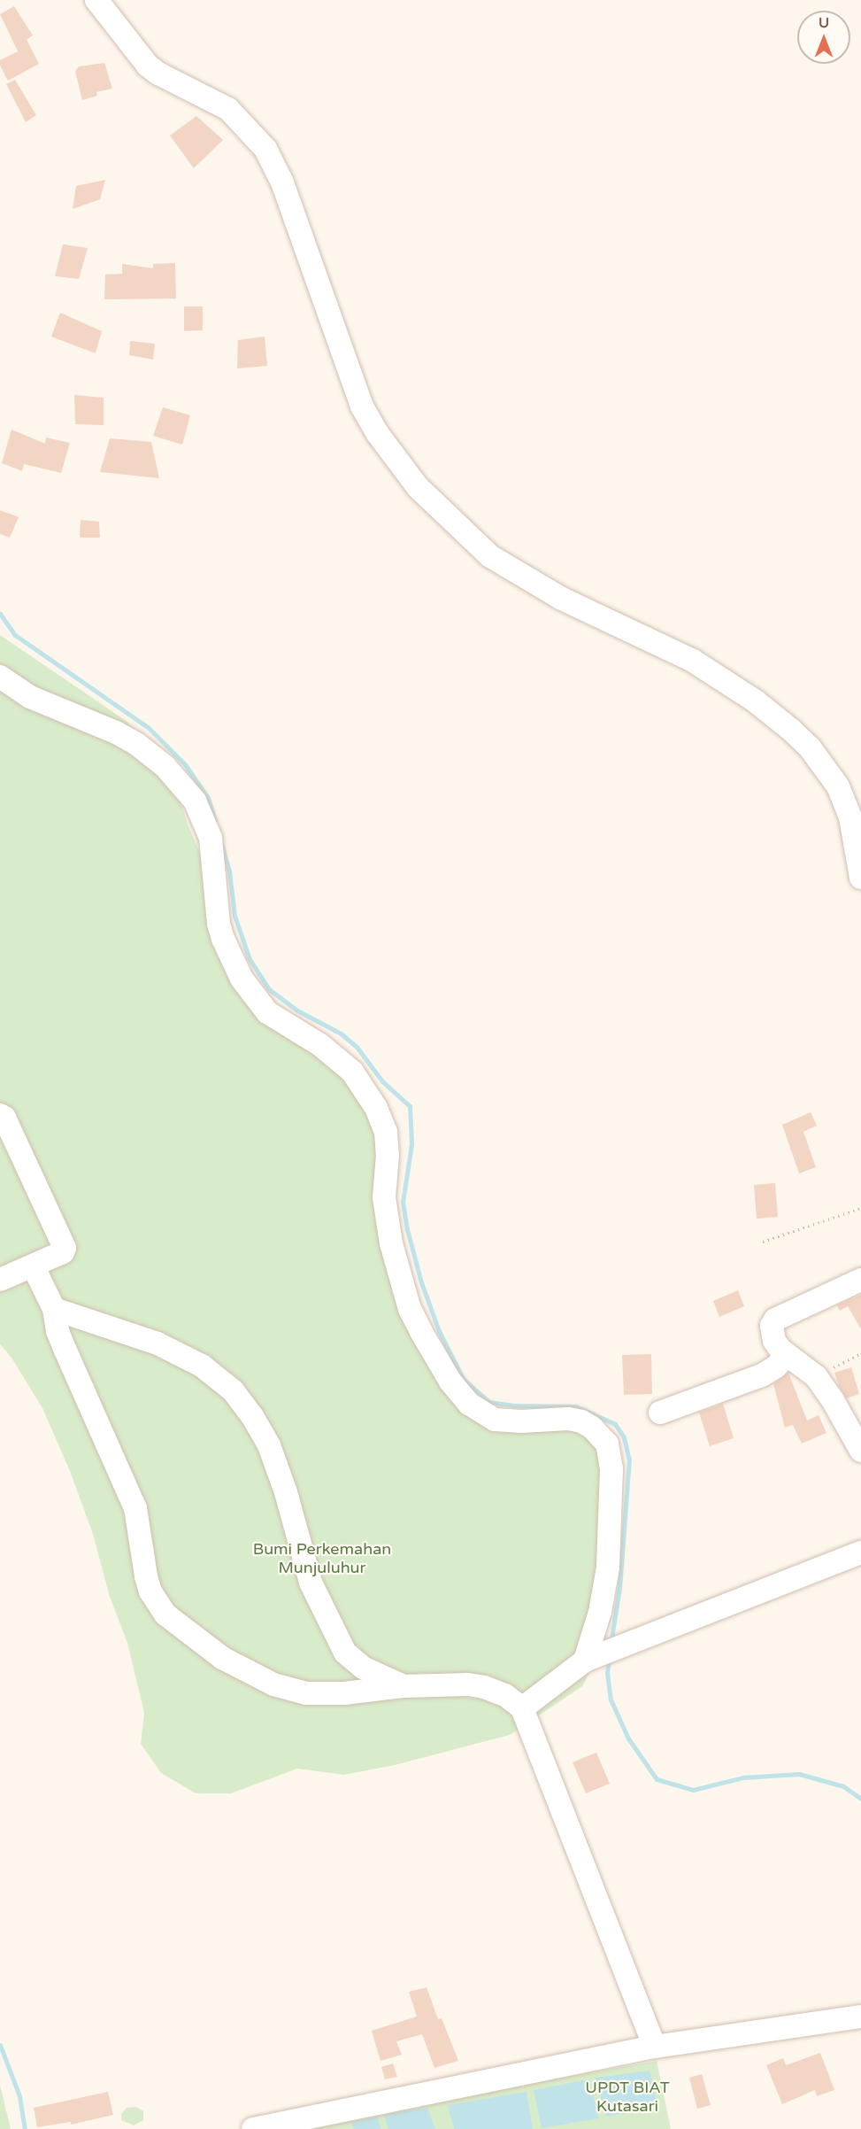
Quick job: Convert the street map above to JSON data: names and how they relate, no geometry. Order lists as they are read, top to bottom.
{
  "parks": ["Bumi Perkemahan Munjuluhur", "UPDT BIAT Kutasari"],
  "north": "top"
}
